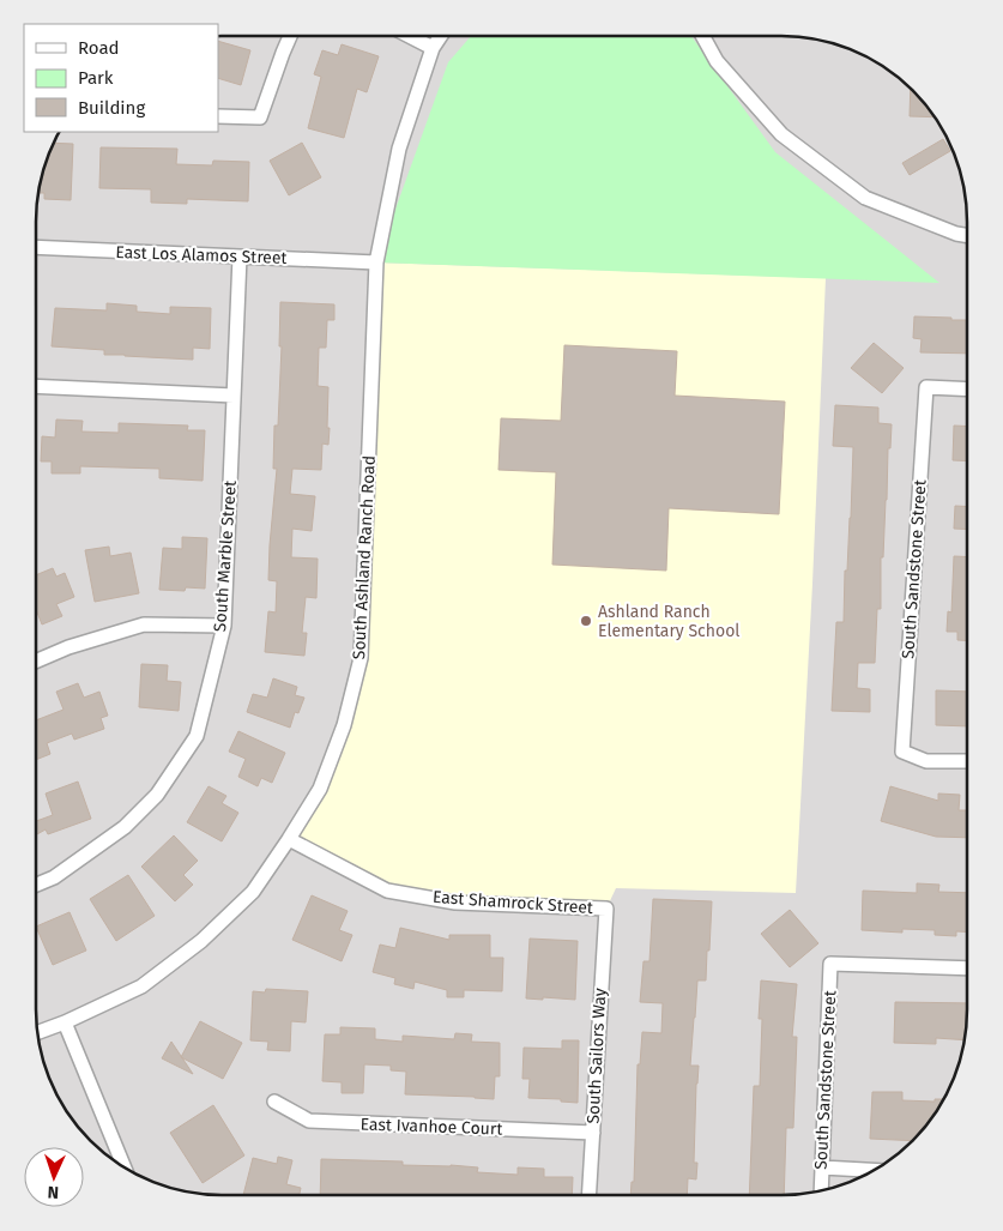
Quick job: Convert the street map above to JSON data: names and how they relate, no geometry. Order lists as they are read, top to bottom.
{
  "streets": {
    "street": [
      "East Los Alamos Street",
      "South Marble Street",
      "South Ashland Ranch Road",
      "South Sandstone Street",
      "East Shamrock Street",
      "South Sailors Way",
      "East Ivanhoe Court"
    ]
  },
  "crossings": [
    ["East Los Alamos Street", "South Marble Street"],
    ["East Los Alamos Street", "South Ashland Ranch Road"],
    ["South Ashland Ranch Road", "East Shamrock Street"],
    ["East Shamrock Street", "South Sailors Way"],
    ["South Sailors Way", "East Ivanhoe Court"]
  ],
  "places": ["Ashland Ranch Elementary School"],
  "legend": ["Road", "Park", "Building"],
  "north": "bottom"
}
